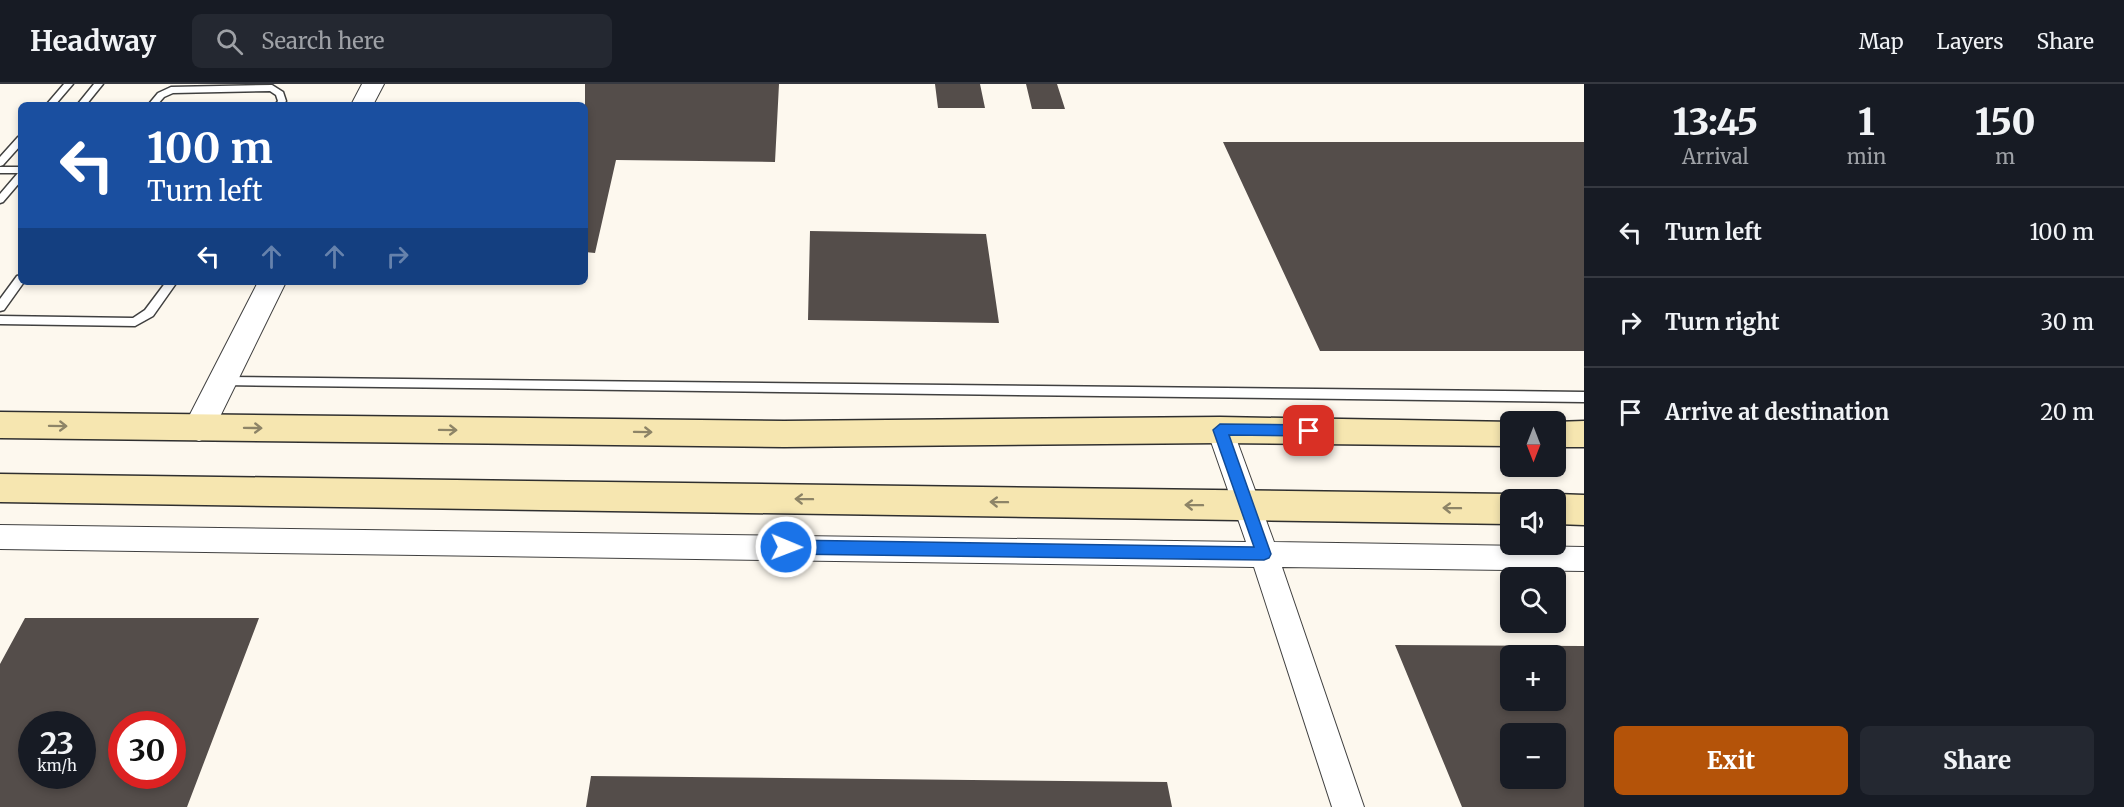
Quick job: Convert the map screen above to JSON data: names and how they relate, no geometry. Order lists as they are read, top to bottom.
{
  "north": "bottom",
  "page": {
    "header": "Headway",
    "search": "Search here",
    "nav": ["Map", "Layers", "Share"],
    "eta": [
      "13:45",
      "Arrival",
      "1",
      "min",
      "150",
      "m"
    ],
    "turn": ["100 m", "Turn left"],
    "list": [
      {
        "name": "Turn left",
        "value": "100 m"
      },
      {
        "name": "Turn right",
        "value": "30 m"
      },
      {
        "name": "Arrive at destination",
        "value": "20 m"
      }
    ],
    "map_buttons": ["+", "−"],
    "speed": "23 km/h",
    "limit": "30",
    "buttons": ["Exit", "Share"]
  }
}
